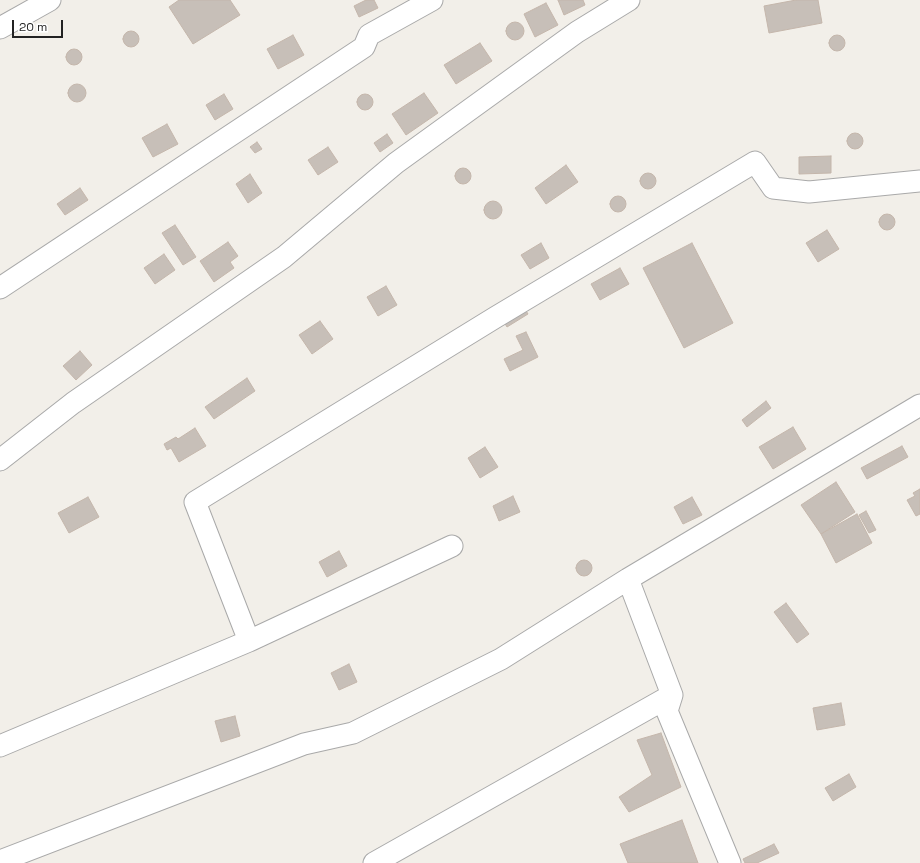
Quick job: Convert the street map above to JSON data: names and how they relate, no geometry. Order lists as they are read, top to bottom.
{
  "scale_bar": "20 m"
}
